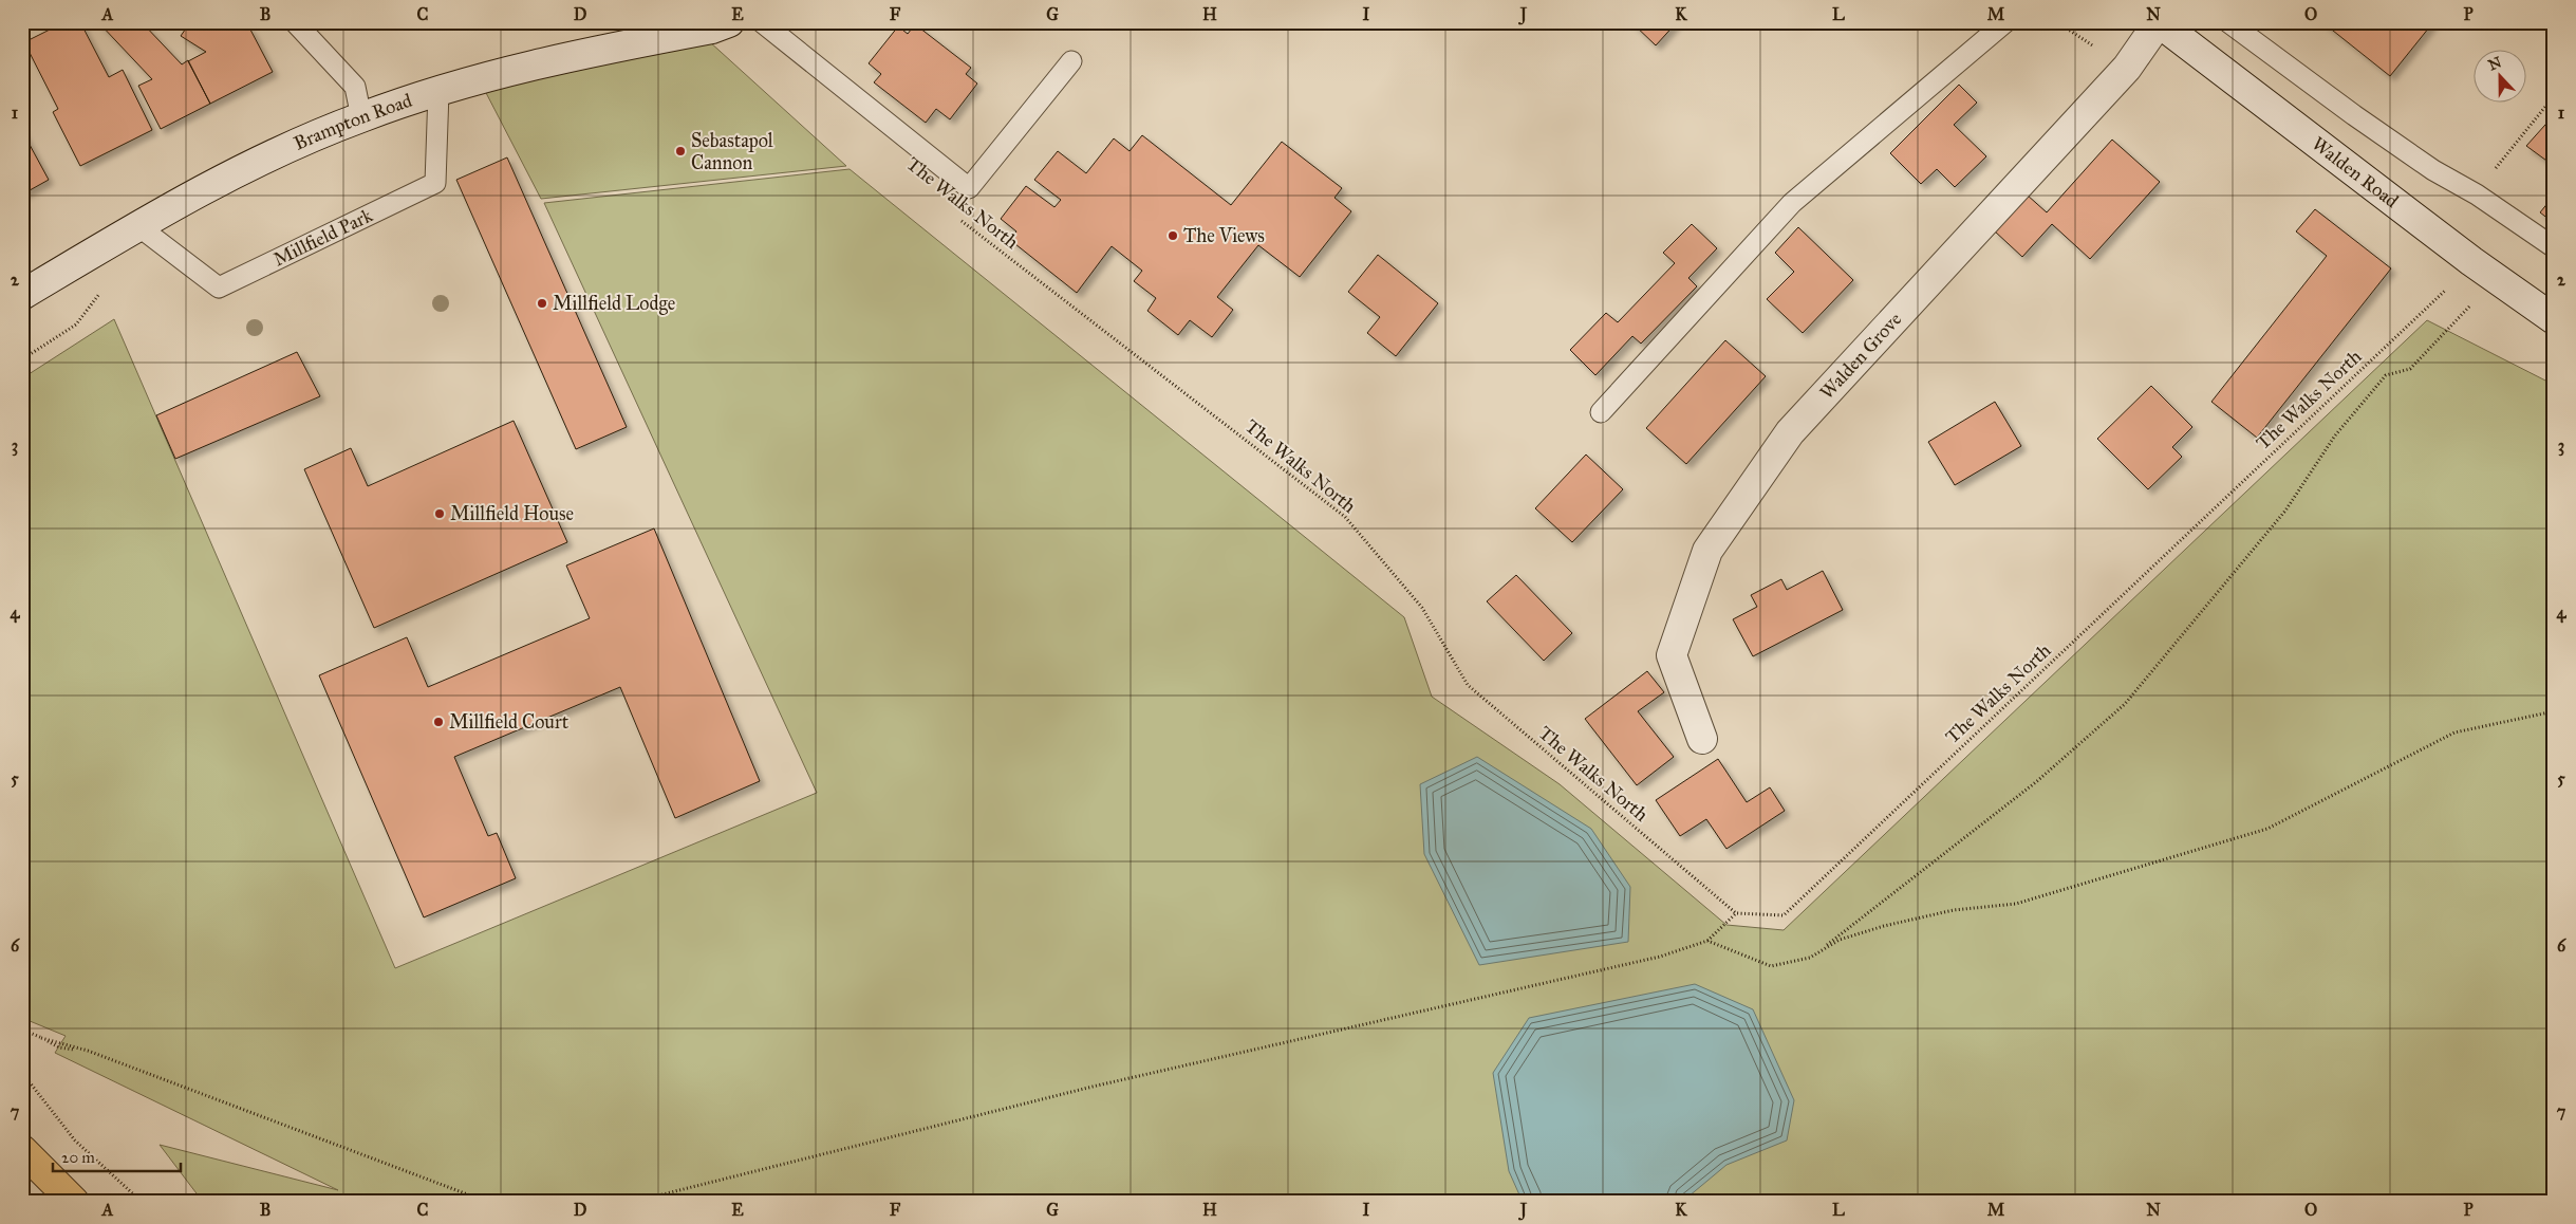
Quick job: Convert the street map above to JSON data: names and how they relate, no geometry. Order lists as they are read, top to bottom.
{
  "streets": {
    "main road": ["Brampton Road", "Walden Road", "Walden Grove"],
    "lane": ["Millfield Park"],
    "path": ["The Walks North"]
  },
  "crossings": [
    ["Brampton Road", "Millfield Park"],
    ["Walden Road", "Walden Grove"]
  ],
  "places": [
    "Sebastapol Cannon",
    "The Views",
    "Millfield Lodge",
    "Millfield House",
    "Millfield Court"
  ],
  "scale_bar": "20 m",
  "north": "top",
  "grid": {
    "columns": [
      "A",
      "B",
      "C",
      "D",
      "E",
      "F",
      "G",
      "H",
      "I",
      "J",
      "K",
      "L",
      "M",
      "N",
      "O",
      "P"
    ],
    "rows": [
      "1",
      "2",
      "3",
      "4",
      "5",
      "6",
      "7"
    ]
  }
}
